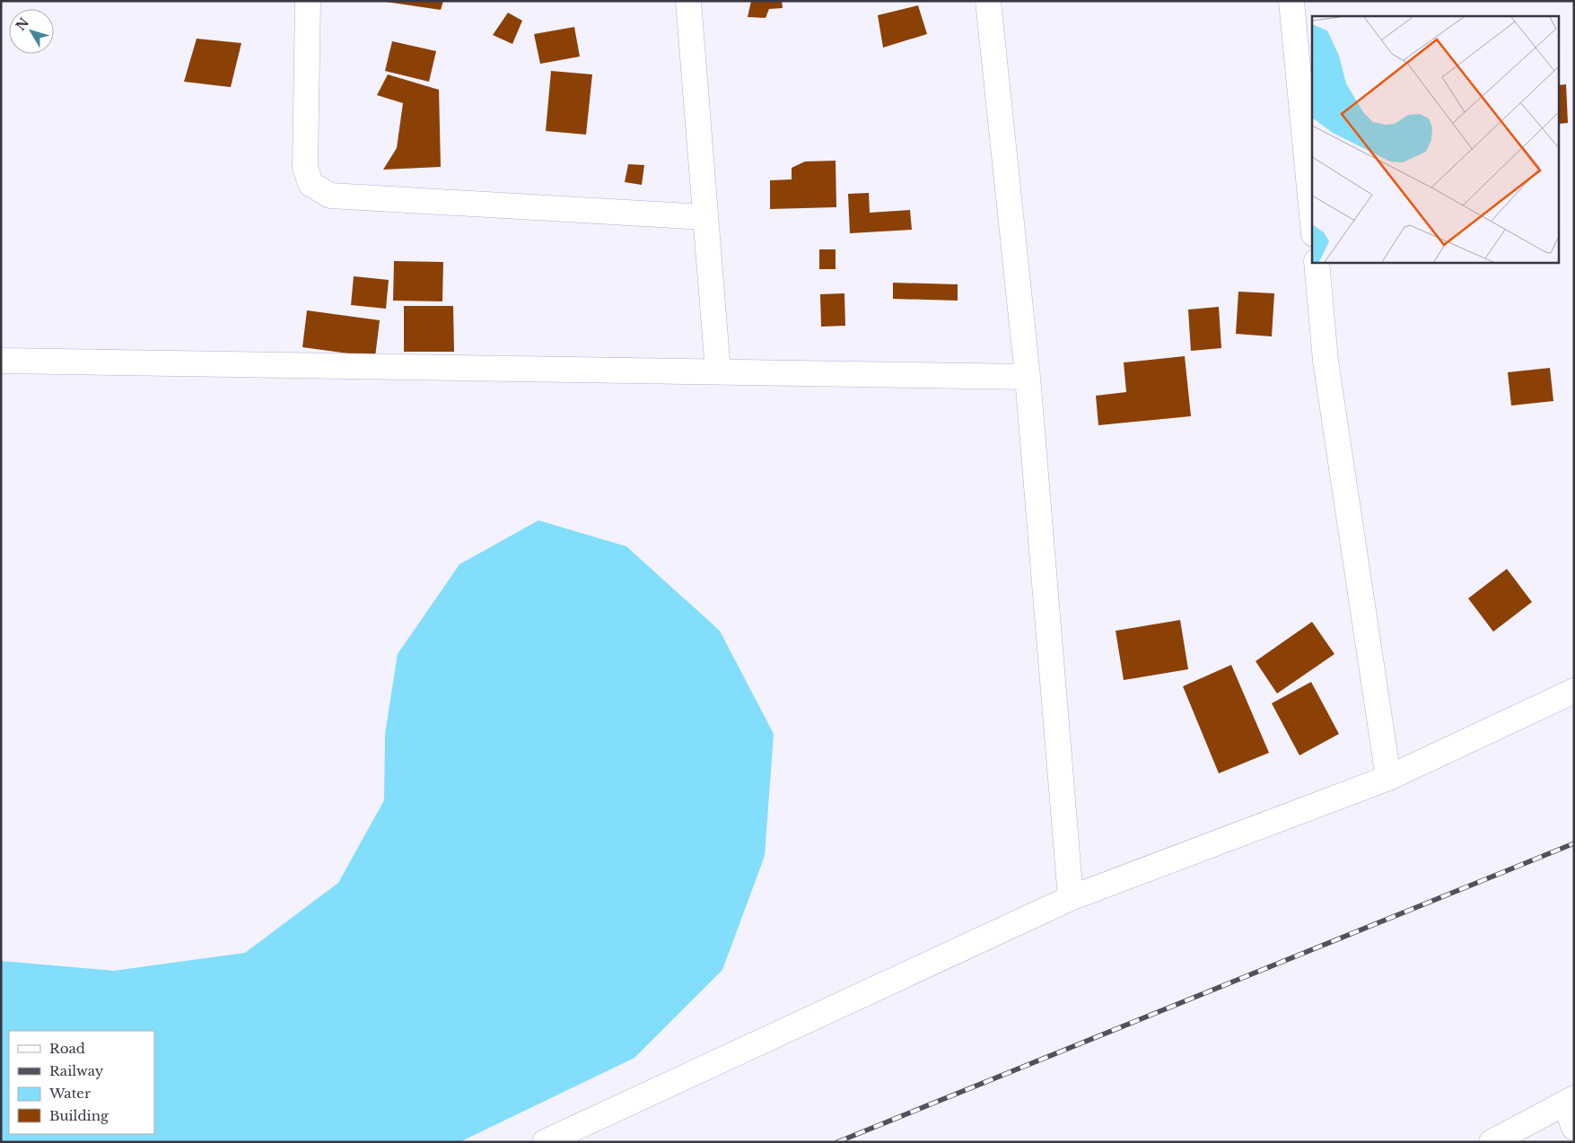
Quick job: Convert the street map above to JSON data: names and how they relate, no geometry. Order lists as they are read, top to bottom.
{
  "legend": [
    "Road",
    "Railway",
    "Water",
    "Building"
  ],
  "north": "top left"
}
